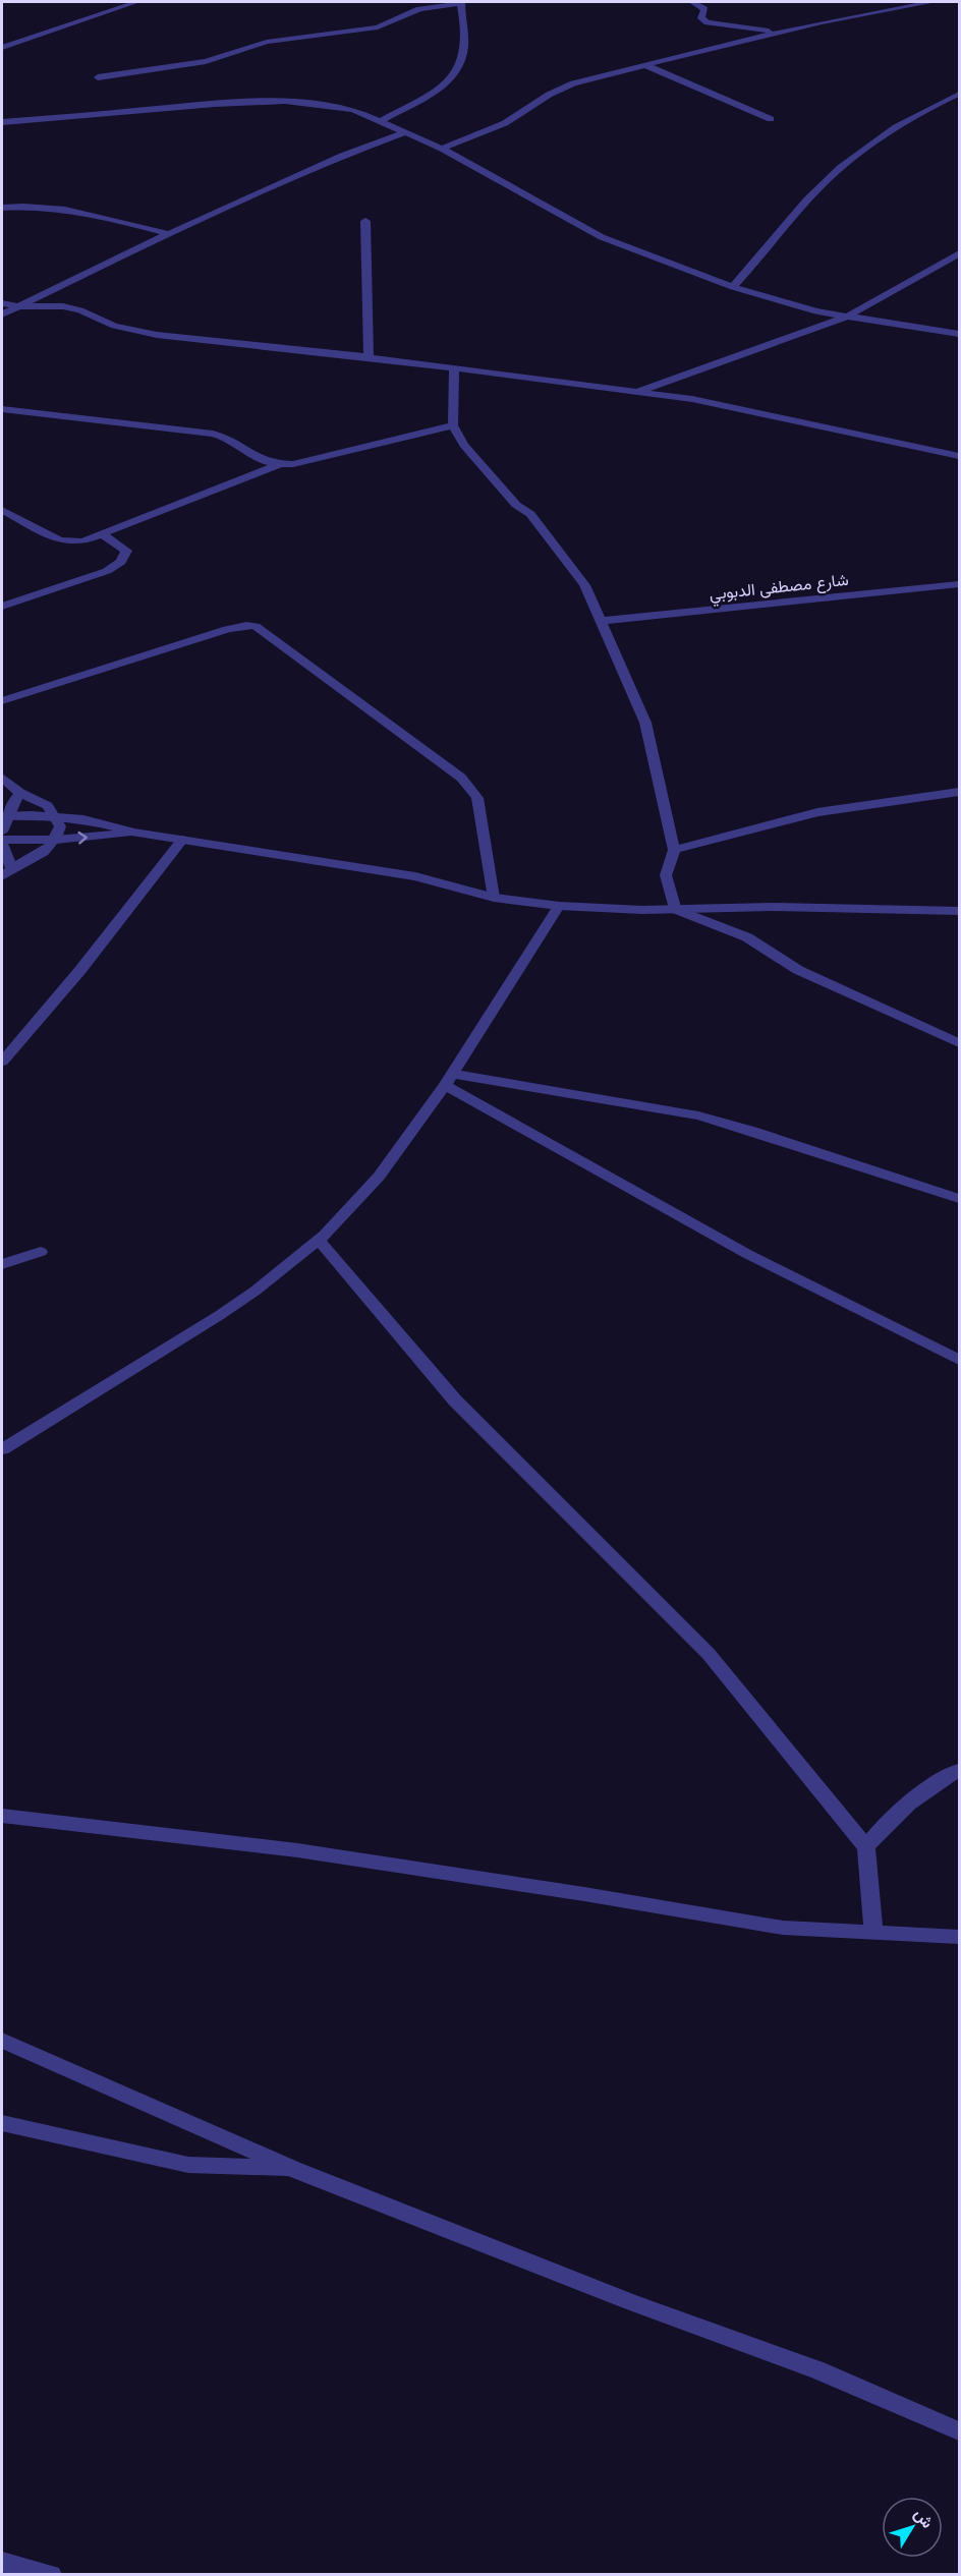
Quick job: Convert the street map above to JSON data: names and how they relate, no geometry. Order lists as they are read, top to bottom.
{
  "streets": {
    "street": ["شارع مصطفى الدبوبي"]
  },
  "north": "top right"
}
